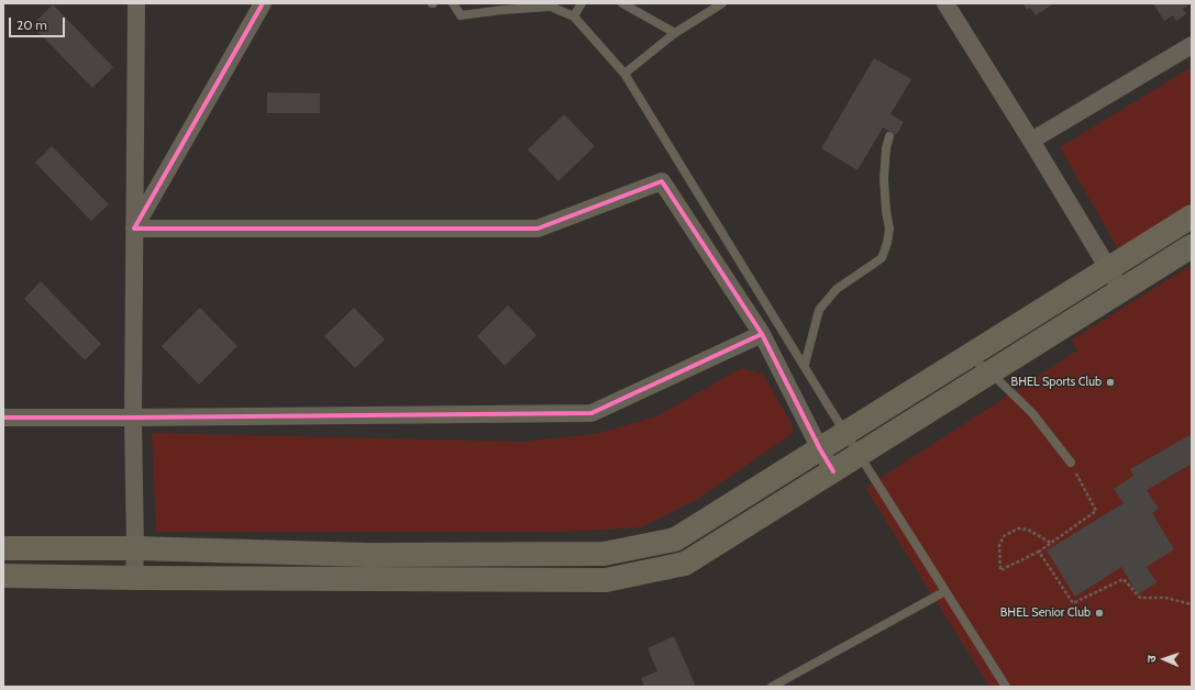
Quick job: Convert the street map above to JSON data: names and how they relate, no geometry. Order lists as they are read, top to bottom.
{
  "places": ["BHEL Sports Club", "BHEL Senior Club"],
  "scale_bar": "20 m",
  "north": "left"
}
